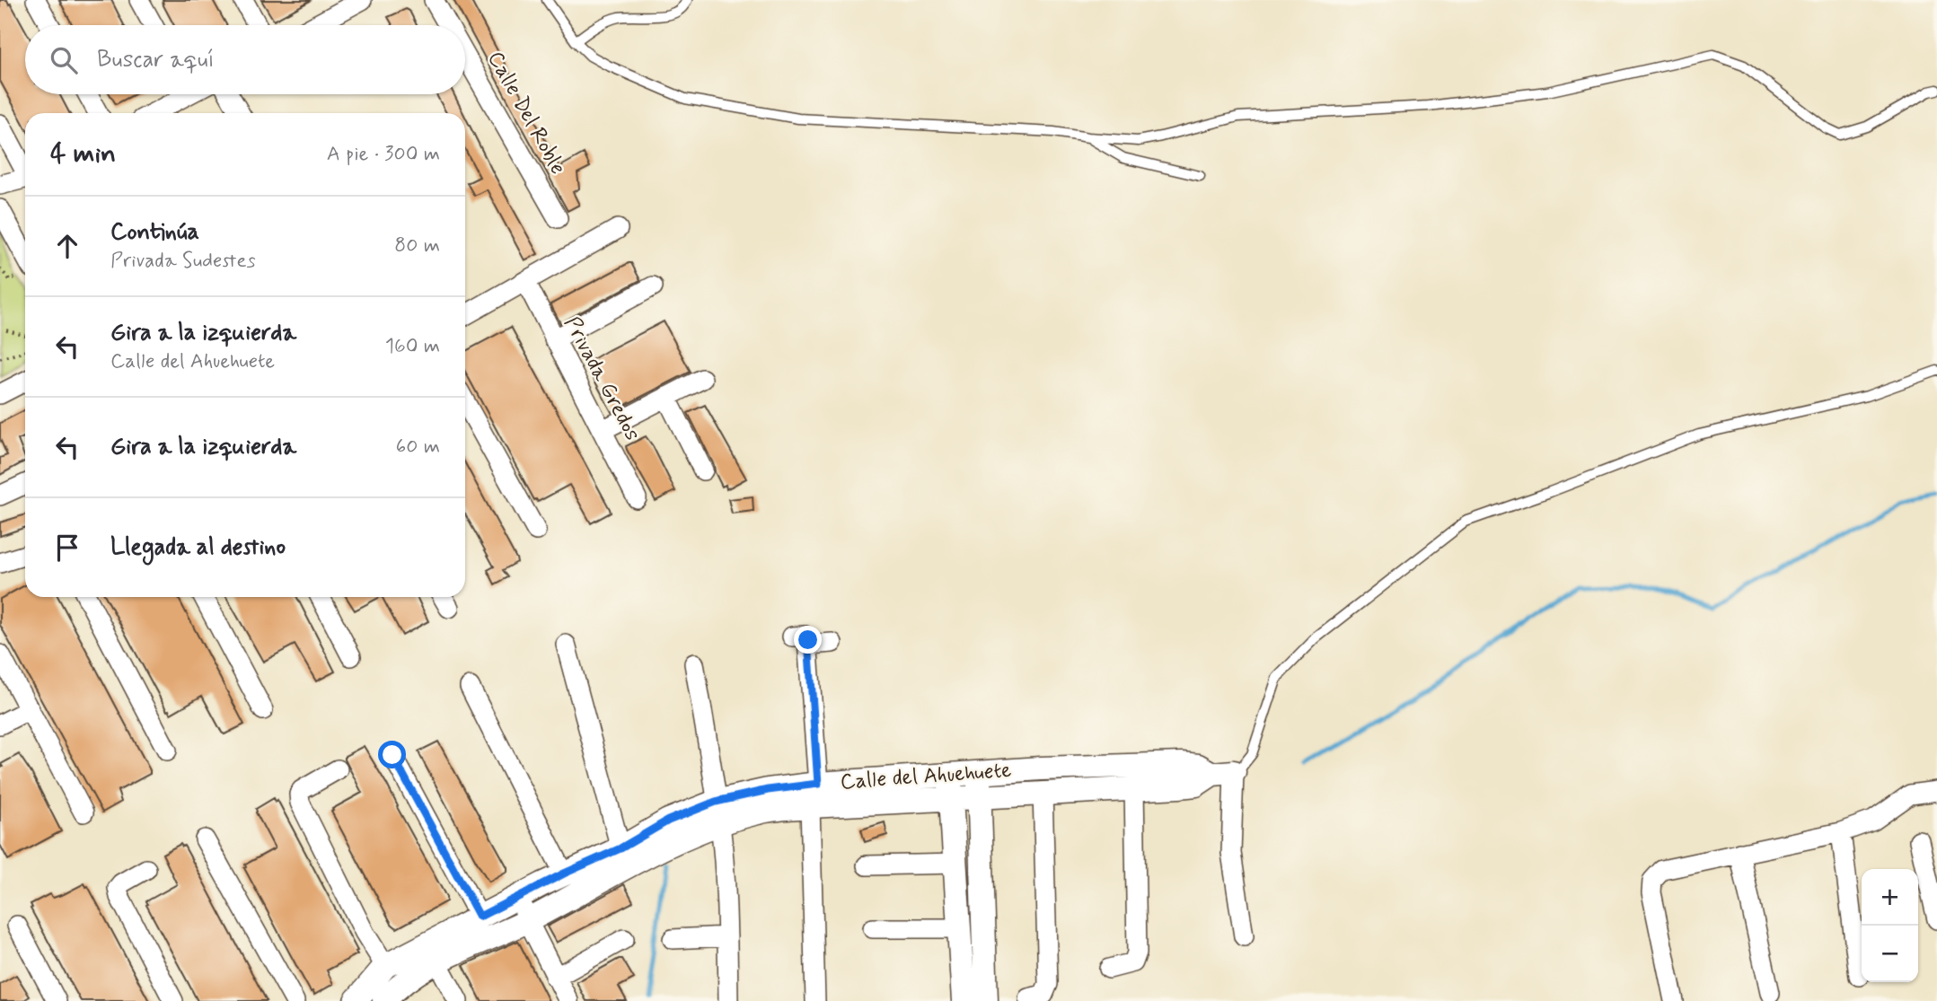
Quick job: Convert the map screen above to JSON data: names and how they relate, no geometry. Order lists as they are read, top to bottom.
{
  "streets": {
    "street": ["Calle Del Roble", "Privada Gredos", "Calle del Ahuehuete"]
  },
  "page": {
    "search": "Buscar aquí",
    "heading": ["4 min", "A pie · 300 m"],
    "list": [
      ["Continúa", "Privada Sudestes", "80 m"],
      ["Gira a la izquierda", "Calle del Ahuehuete", "160 m"],
      ["Gira a la izquierda", "60 m"],
      "Llegada al destino"
    ],
    "map_buttons": ["+", "−"]
  }
}
